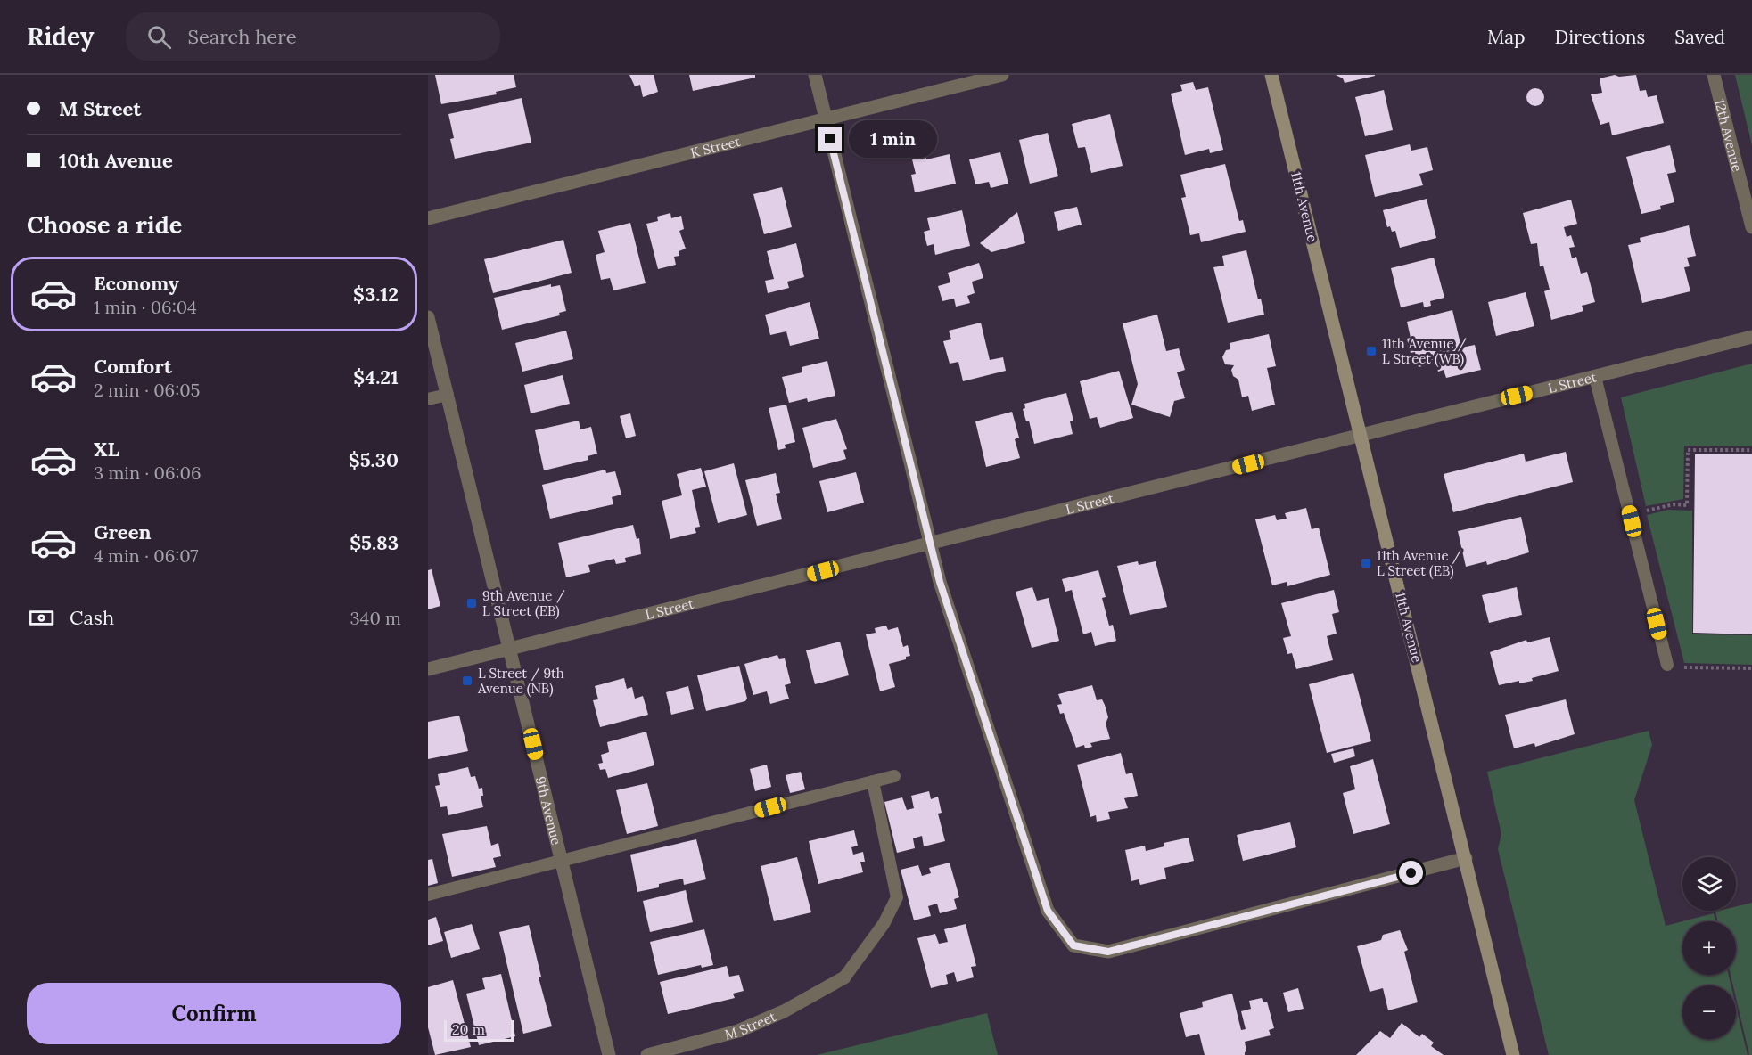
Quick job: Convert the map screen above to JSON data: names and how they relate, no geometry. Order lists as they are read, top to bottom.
{
  "streets": {
    "street": [
      "12th Avenue",
      "K Street",
      "11th Avenue",
      "L Street",
      "9th Avenue",
      "M Street"
    ]
  },
  "crossings": [
    ["11th Avenue", "L Street"],
    ["L Street", "9th Avenue"]
  ],
  "places": {
    "transit": [
      "11th Avenue / L Street (WB)",
      "11th Avenue / L Street (EB)",
      "9th Avenue / L Street (EB)",
      "L Street / 9th Avenue (NB)"
    ]
  },
  "scale_bar": "20 m",
  "page": {
    "header": "Ridey",
    "search": "Search here",
    "nav": ["Map", "Directions", "Saved"],
    "banner": ["M Street", "10th Avenue"],
    "bubble": "1 min",
    "heading": "Choose a ride",
    "list": [
      {
        "name": "Economy",
        "note": "1 min · 06:04",
        "value": "$3.12"
      },
      {
        "name": "Comfort",
        "note": "2 min · 06:05",
        "value": "$4.21"
      },
      {
        "name": "XL",
        "note": "3 min · 06:06",
        "value": "$5.30"
      },
      {
        "name": "Green",
        "note": "4 min · 06:07",
        "value": "$5.83"
      }
    ],
    "pay": ["Cash", "340 m"],
    "map_buttons": ["+", "−"],
    "buttons": "Confirm",
    "scale": "20 m"
  }
}
